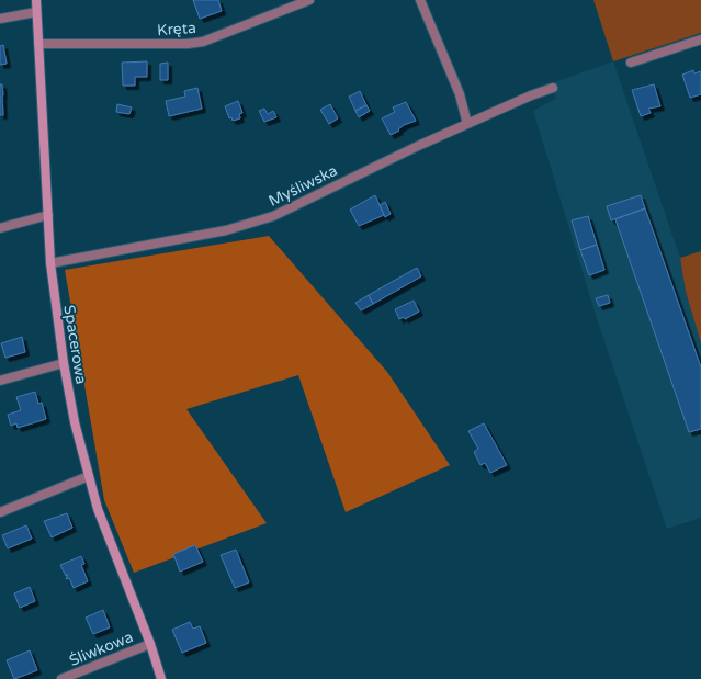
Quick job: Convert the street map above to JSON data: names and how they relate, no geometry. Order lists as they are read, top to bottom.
{
  "streets": {
    "street": [
      "Kręta",
      "Myśliwska",
      "Spacerowa",
      "Śliwkowa"
    ]
  },
  "crossings": [
    ["Kręta", "Spacerowa"],
    ["Myśliwska", "Spacerowa"],
    ["Spacerowa", "Śliwkowa"]
  ]
}
